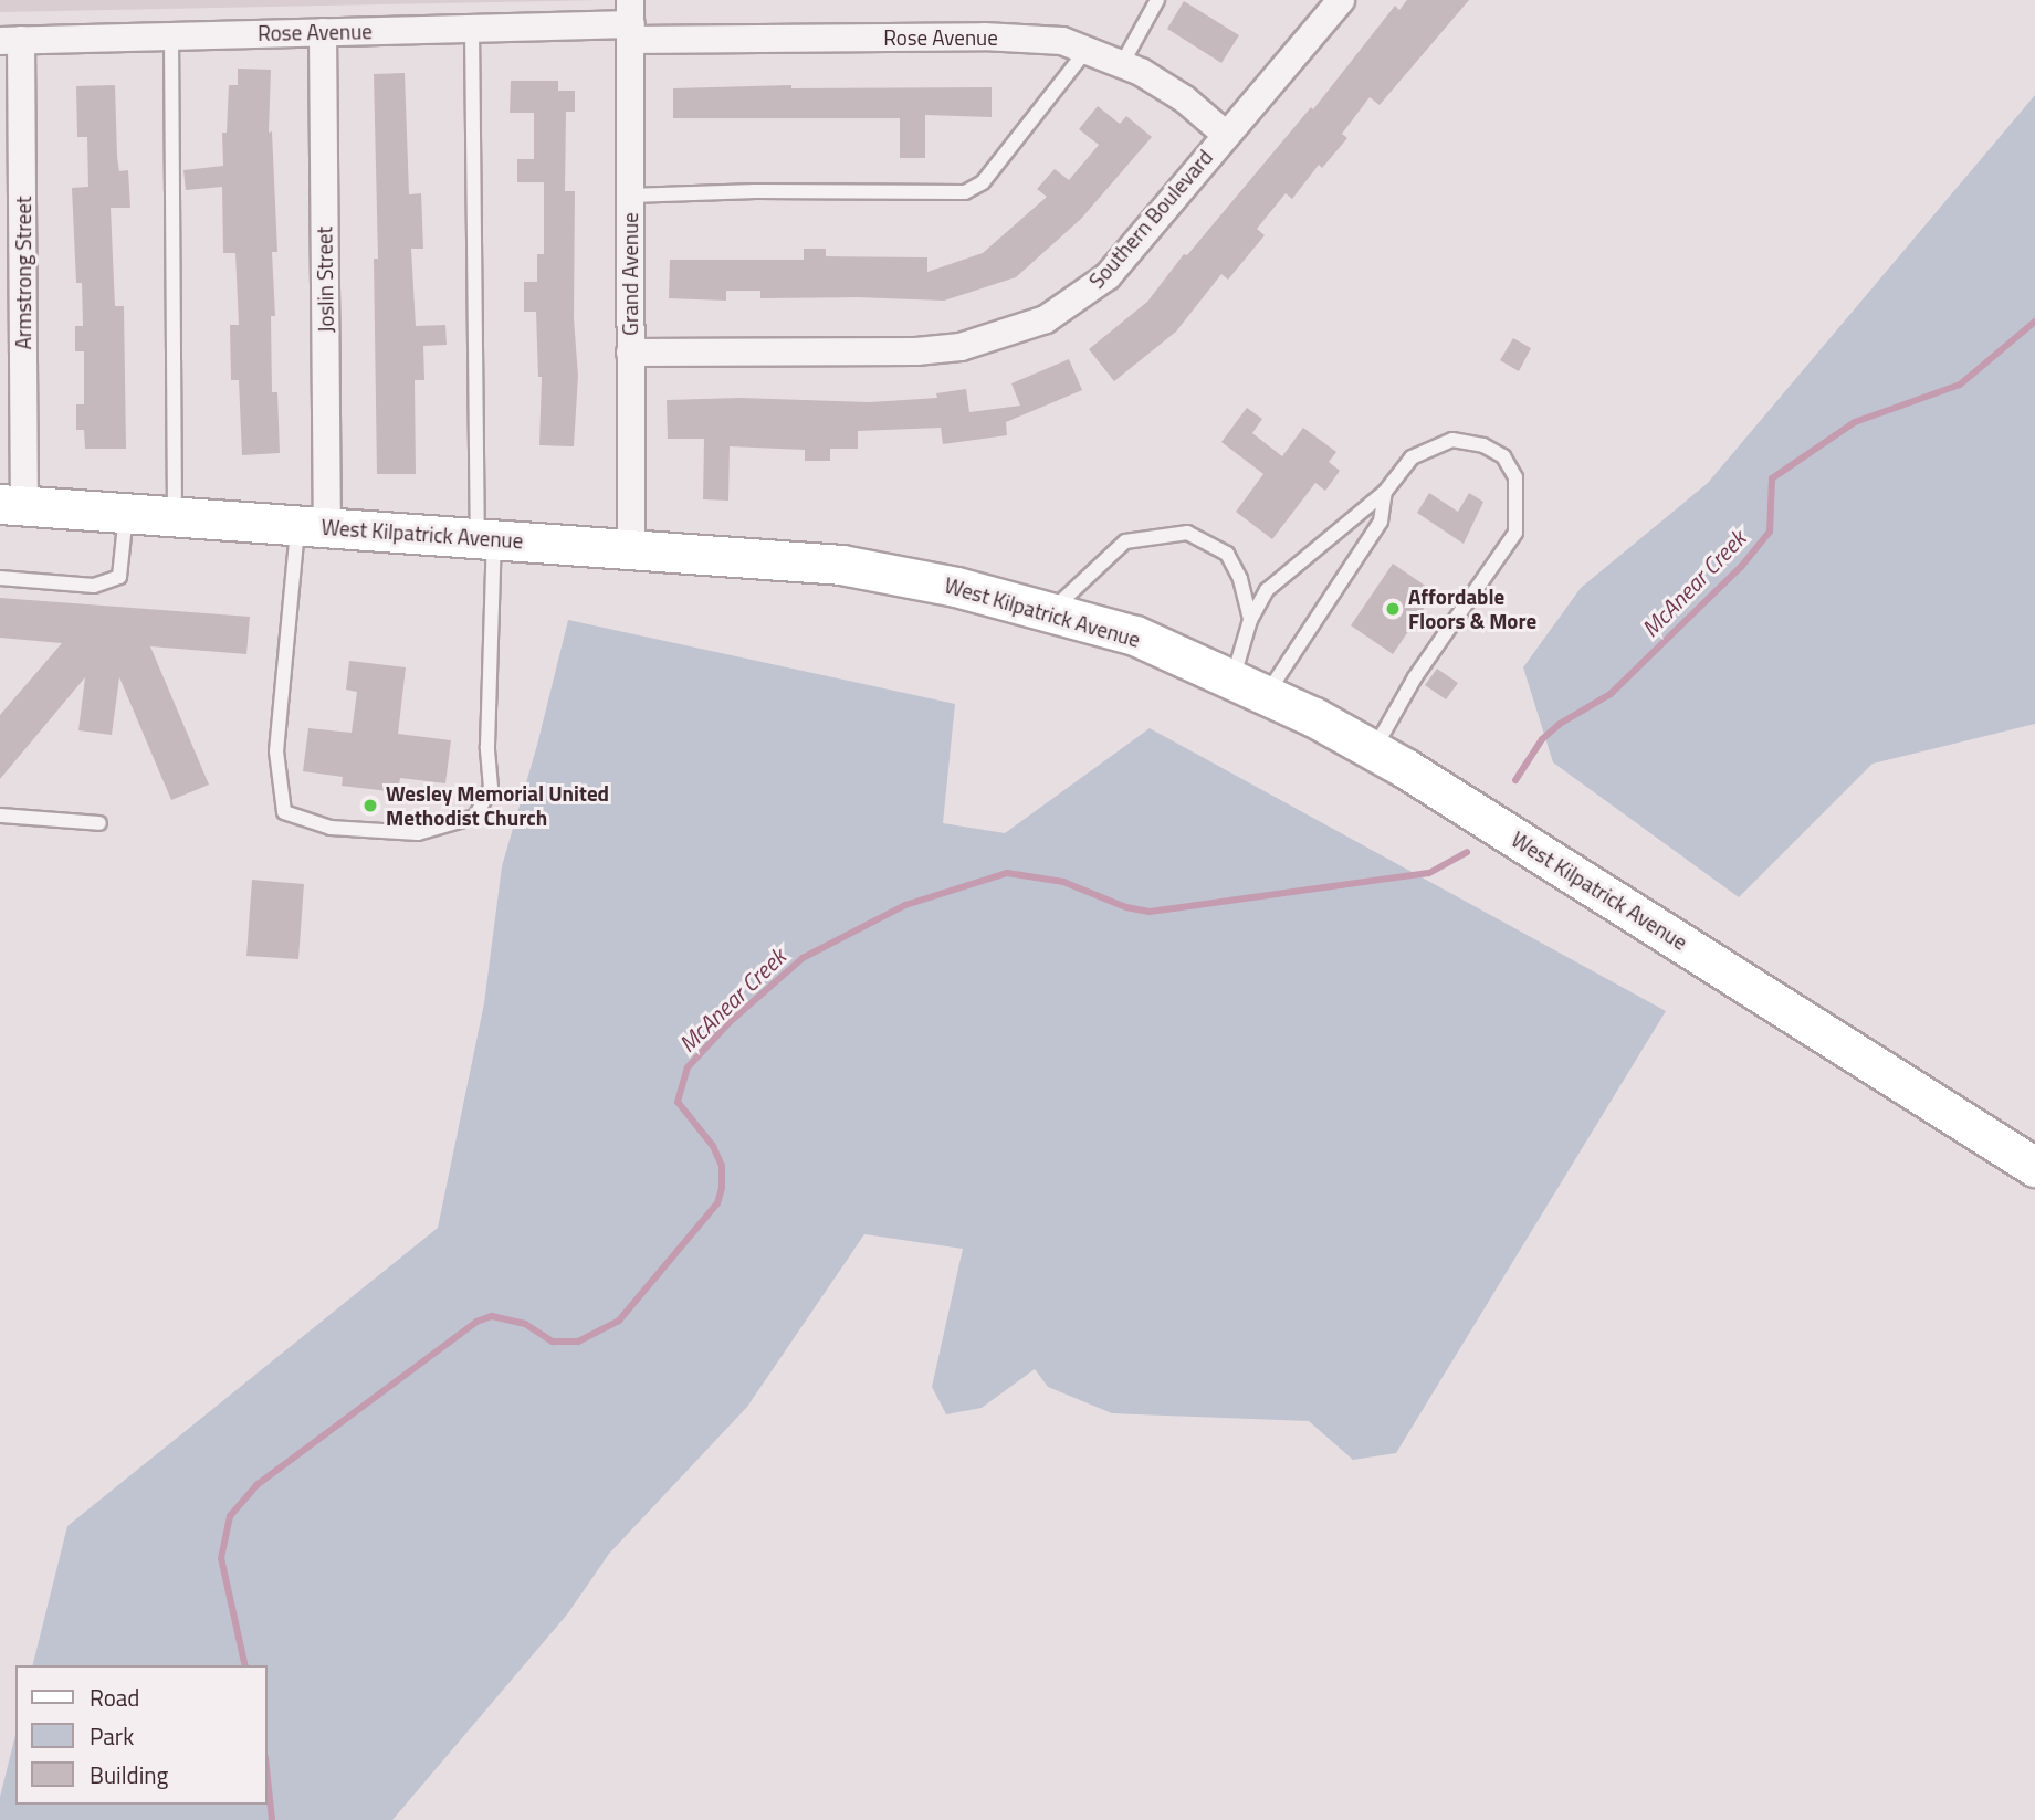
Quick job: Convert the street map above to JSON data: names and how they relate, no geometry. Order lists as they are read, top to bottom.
{
  "streets": {
    "main road": ["West Kilpatrick Avenue"],
    "street": [
      "Rose Avenue",
      "Southern Boulevard",
      "Armstrong Street",
      "Grand Avenue",
      "Joslin Street"
    ]
  },
  "crossings": [
    ["Rose Avenue", "Southern Boulevard"],
    ["Rose Avenue", "Armstrong Street"],
    ["Rose Avenue", "Grand Avenue"],
    ["Rose Avenue", "Joslin Street"],
    ["Southern Boulevard", "Grand Avenue"],
    ["Armstrong Street", "West Kilpatrick Avenue"],
    ["Grand Avenue", "West Kilpatrick Avenue"],
    ["Joslin Street", "West Kilpatrick Avenue"]
  ],
  "water": ["McAnear Creek"],
  "places": ["Affordable Floors & More", "Wesley Memorial United Methodist Church"],
  "legend": ["Road", "Park", "Building"]
}
